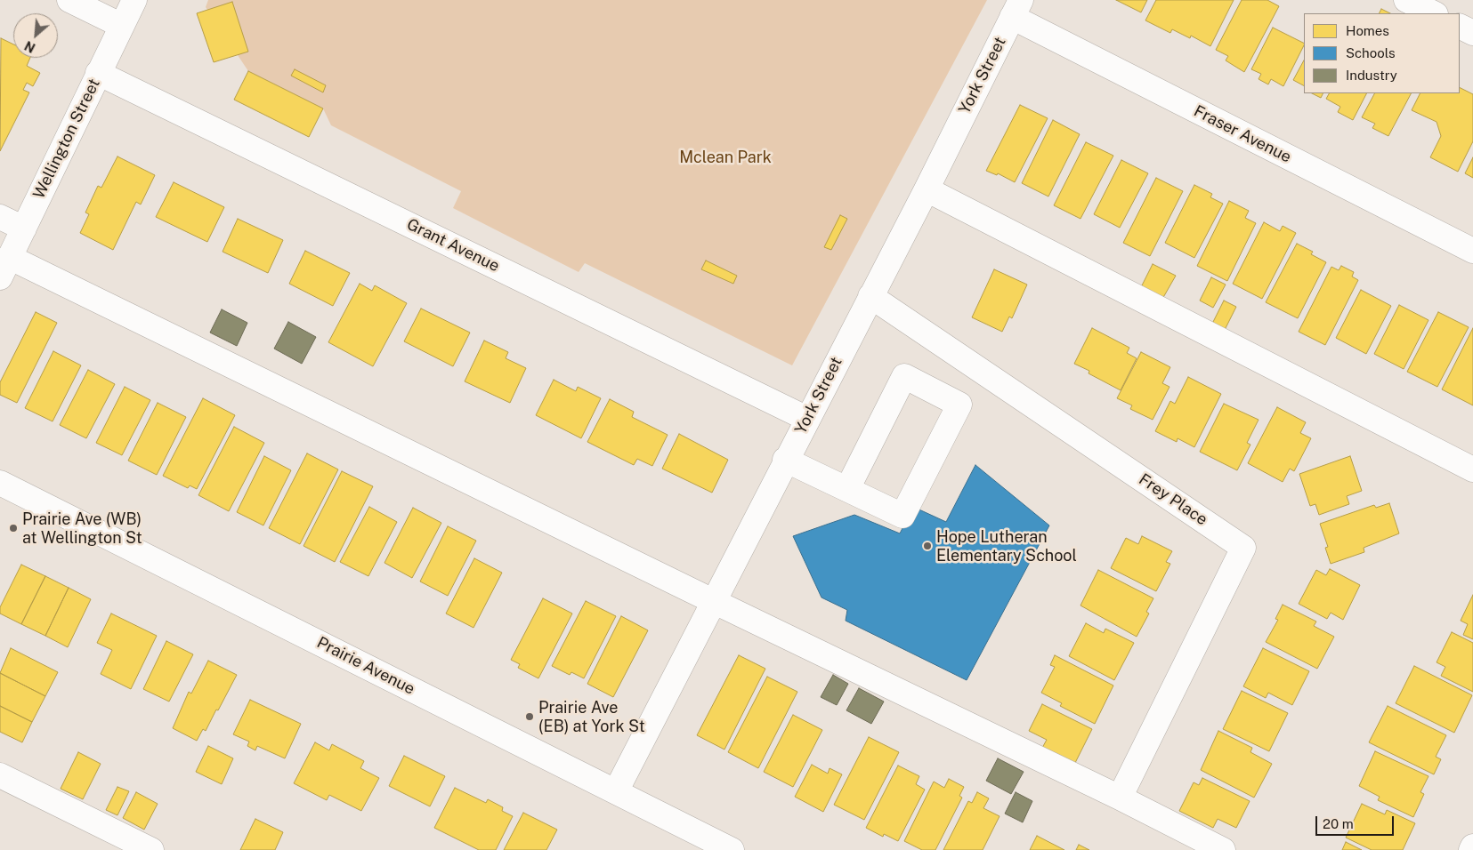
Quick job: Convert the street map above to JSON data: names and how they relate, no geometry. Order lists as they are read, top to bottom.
{
  "streets": {
    "street": [
      "York Street",
      "Fraser Avenue",
      "Wellington Street",
      "Grant Avenue",
      "Frey Place",
      "Prairie Avenue"
    ]
  },
  "crossings": [
    ["York Street", "Fraser Avenue"],
    ["York Street", "Grant Avenue"],
    ["York Street", "Frey Place"],
    ["York Street", "Prairie Avenue"],
    ["Wellington Street", "Grant Avenue"]
  ],
  "parks": ["Mclean Park"],
  "places": ["Prairie Ave (WB) at Wellington St", "Hope Lutheran Elementary School", "Prairie Ave (EB) at York St"],
  "legend": ["Homes", "Schools", "Industry"],
  "scale_bar": "20 m",
  "north": "bottom left"
}
